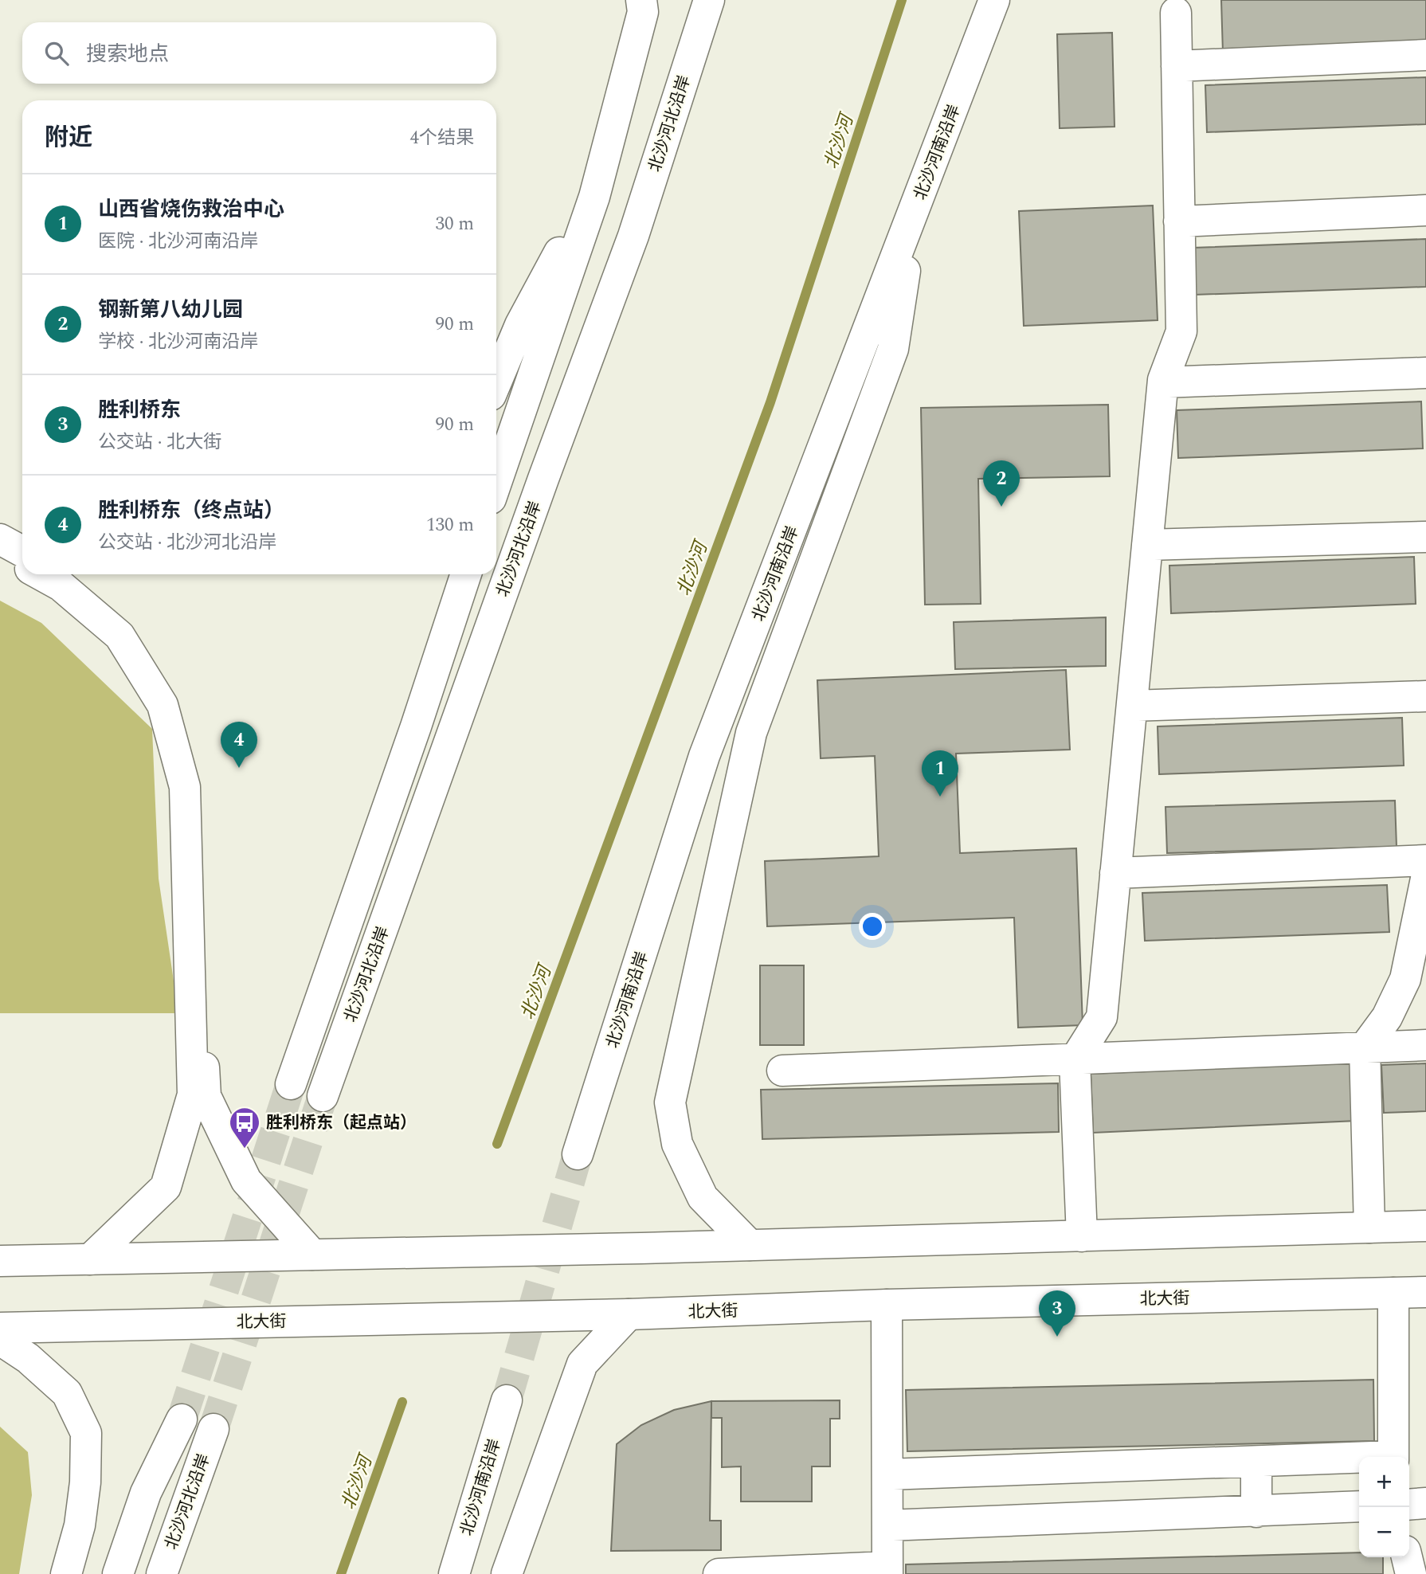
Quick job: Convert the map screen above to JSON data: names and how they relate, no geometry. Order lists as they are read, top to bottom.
{
  "streets": {
    "street": ["北沙河北沿岸", "北沙河南沿岸", "北大街"]
  },
  "water": ["北沙河"],
  "places": {
    "bus stop": ["胜利桥东（起点站）"]
  },
  "page": {
    "search": "搜索地点",
    "heading": ["附近", "4个结果"],
    "list": [
      {
        "mark": "1",
        "name": "山西省烧伤救治中心",
        "note": "医院 · 北沙河南沿岸",
        "value": "30 m"
      },
      {
        "mark": "2",
        "name": "钢新第八幼儿园",
        "note": "学校 · 北沙河南沿岸",
        "value": "90 m"
      },
      {
        "mark": "3",
        "name": "胜利桥东",
        "note": "公交站 · 北大街",
        "value": "90 m"
      },
      {
        "mark": "4",
        "name": "胜利桥东（终点站）",
        "note": "公交站 · 北沙河北沿岸",
        "value": "130 m"
      }
    ],
    "pins": [
      "2",
      "4",
      "1",
      "3"
    ],
    "map_buttons": ["+", "−"]
  }
}
